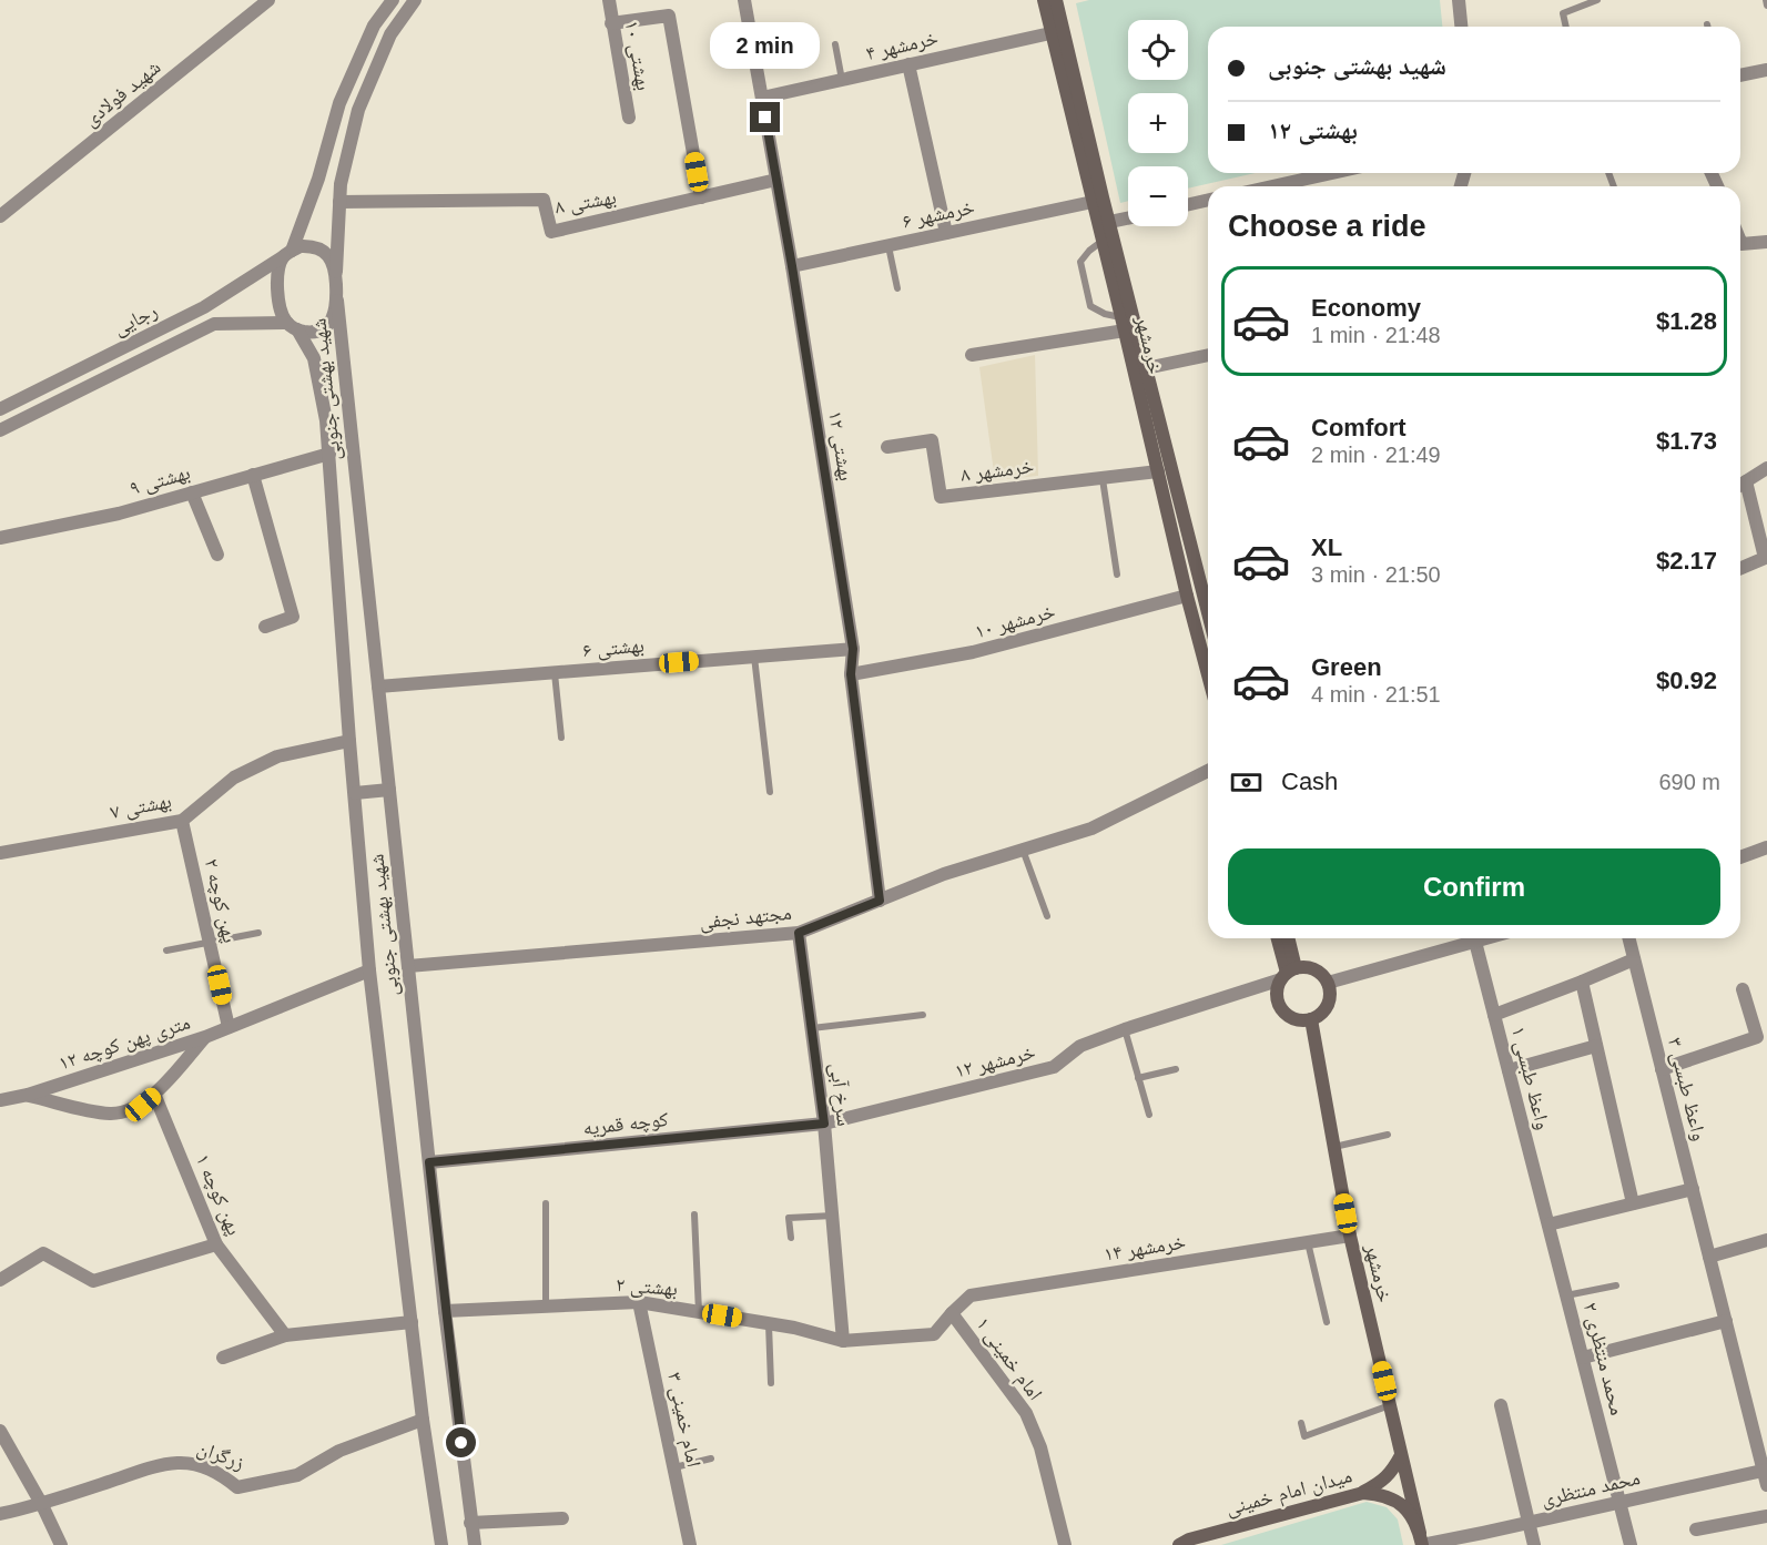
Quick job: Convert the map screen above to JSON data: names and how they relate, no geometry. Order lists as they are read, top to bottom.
{
  "streets": {
    "main road": ["خرمشهر", "میدان امام خمینی"],
    "street": [
      "خرمشهر ۴",
      "بهشتی ۱۰",
      "شهید فولادی",
      "بهشتی ۸",
      "خرمشهر ۶",
      "رجایی",
      "شهید بهشتی جنوبی",
      "بهشتی ۱۲",
      "خرمشهر ۸",
      "بهشتی ۹",
      "خرمشهر ۱۰",
      "بهشتی ۶",
      "بهشتی ۷",
      "پهن کوچه ۲",
      "مجتهد نجفی",
      "۱۲ متری پهن کوچه",
      "خرمشهر ۱۲",
      "واعظ طبسی ۱",
      "واعظ طبسی ۳",
      "سرخ آبی",
      "کوچه قمریه",
      "پهن کوچه ۱",
      "خرمشهر ۱۴",
      "بهشتی ۲",
      "امام خمینی ۱",
      "محمد منتظری ۲",
      "امام خمینی ۳",
      "زرگران",
      "محمد منتظری"
    ]
  },
  "crossings": [
    ["خرمشهر ۴", "خرمشهر"],
    ["خرمشهر ۴", "بهشتی ۱۲"],
    ["بهشتی ۸", "بهشتی ۱۲"],
    ["خرمشهر ۶", "خرمشهر"],
    ["خرمشهر ۶", "بهشتی ۱۲"],
    ["رجایی", "شهید بهشتی جنوبی"],
    ["خرمشهر", "خرمشهر ۸"],
    ["خرمشهر", "خرمشهر ۱۰"],
    ["خرمشهر", "خرمشهر ۱۲"],
    ["خرمشهر", "خرمشهر ۱۴"],
    ["خرمشهر", "محمد منتظری"],
    ["خرمشهر", "میدان امام خمینی"],
    ["شهید بهشتی جنوبی", "بهشتی ۹"],
    ["شهید بهشتی جنوبی", "بهشتی ۶"],
    ["شهید بهشتی جنوبی", "بهشتی ۷"],
    ["شهید بهشتی جنوبی", "مجتهد نجفی"],
    ["شهید بهشتی جنوبی", "۱۲ متری پهن کوچه"],
    ["شهید بهشتی جنوبی", "کوچه قمریه"],
    ["شهید بهشتی جنوبی", "بهشتی ۲"],
    ["شهید بهشتی جنوبی", "زرگران"],
    ["بهشتی ۱۲", "خرمشهر ۱۰"],
    ["بهشتی ۱۲", "بهشتی ۶"],
    ["بهشتی ۱۲", "مجتهد نجفی"],
    ["بهشتی ۷", "پهن کوچه ۲"],
    ["پهن کوچه ۲", "۱۲ متری پهن کوچه"],
    ["مجتهد نجفی", "سرخ آبی"],
    ["خرمشهر ۱۲", "سرخ آبی"],
    ["خرمشهر ۱۲", "کوچه قمریه"],
    ["واعظ طبسی ۱", "محمد منتظری ۲"],
    ["واعظ طبسی ۳", "محمد منتظری"],
    ["سرخ آبی", "کوچه قمریه"],
    ["سرخ آبی", "بهشتی ۲"],
    ["خرمشهر ۱۴", "بهشتی ۲"],
    ["خرمشهر ۱۴", "امام خمینی ۱"],
    ["بهشتی ۲", "امام خمینی ۱"],
    ["بهشتی ۲", "امام خمینی ۳"],
    ["محمد منتظری ۲", "محمد منتظری"],
    ["محمد منتظری", "میدان امام خمینی"]
  ],
  "page": {
    "map_buttons": ["+", "−"],
    "bubble": "2 min",
    "banner": ["شهید بهشتی جنوبی", "بهشتی ۱۲"],
    "heading": "Choose a ride",
    "list": [
      {
        "name": "Economy",
        "note": "1 min · 21:48",
        "value": "$1.28"
      },
      {
        "name": "Comfort",
        "note": "2 min · 21:49",
        "value": "$1.73"
      },
      {
        "name": "XL",
        "note": "3 min · 21:50",
        "value": "$2.17"
      },
      {
        "name": "Green",
        "note": "4 min · 21:51",
        "value": "$0.92"
      }
    ],
    "pay": ["Cash", "690 m"],
    "buttons": "Confirm"
  }
}
